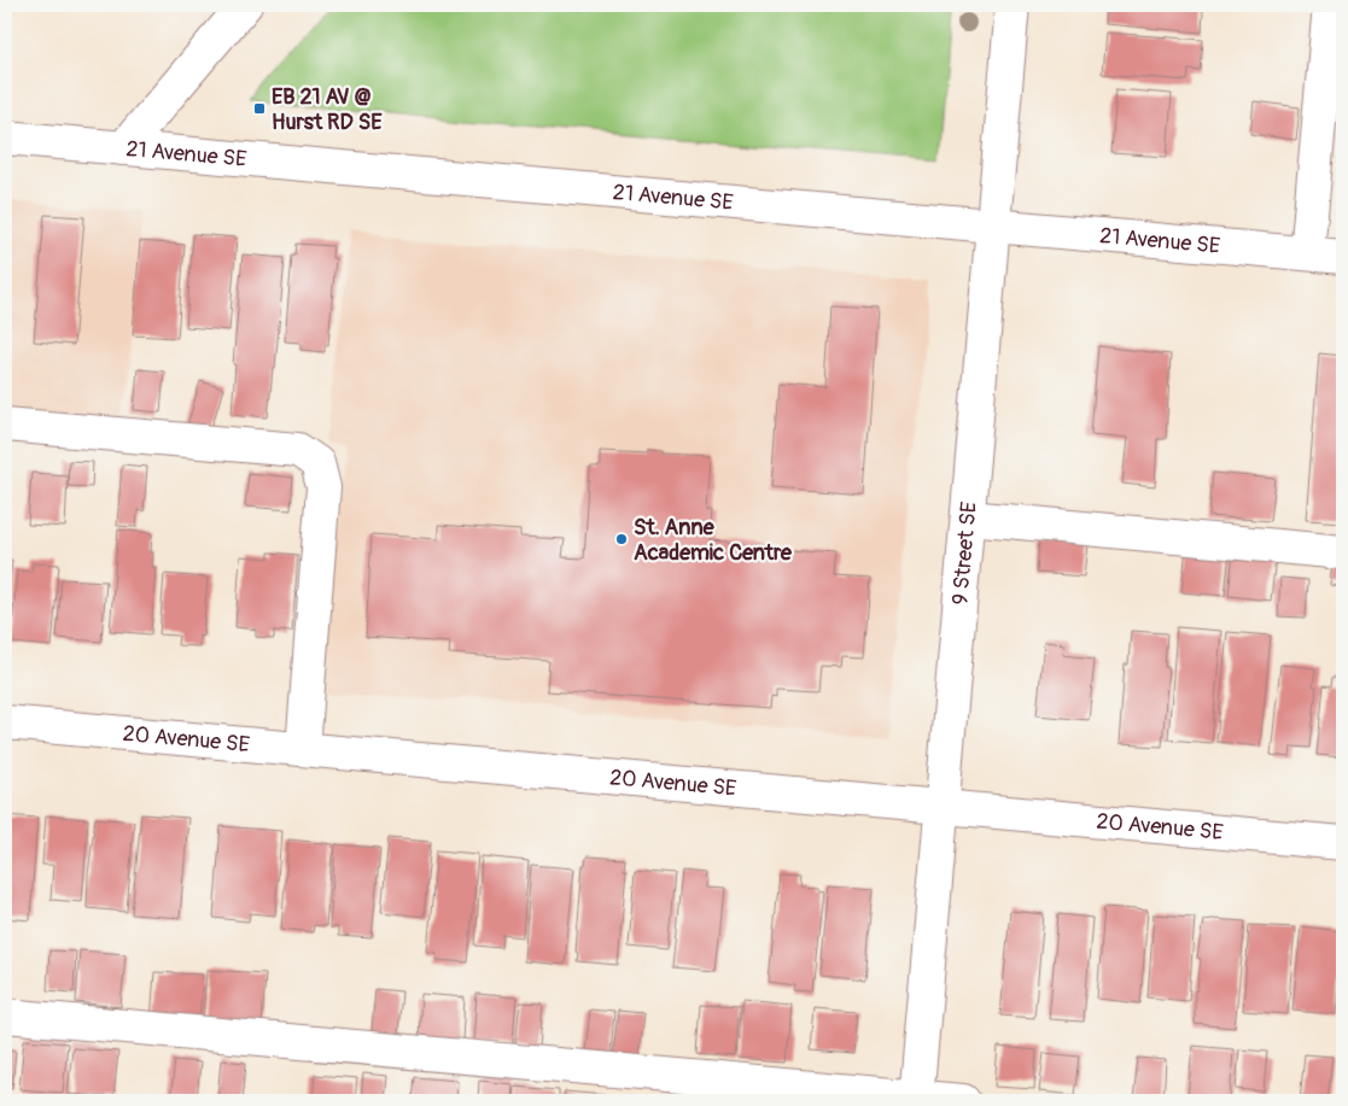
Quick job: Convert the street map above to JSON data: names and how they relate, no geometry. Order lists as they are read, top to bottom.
{
  "streets": {
    "street": ["21 Avenue SE", "9 Street SE", "20 Avenue SE"]
  },
  "crossings": [
    ["21 Avenue SE", "9 Street SE"],
    ["9 Street SE", "20 Avenue SE"]
  ],
  "places": {
    "transit": ["EB 21 AV @ Hurst RD SE"],
    "other": ["St. Anne Academic Centre"]
  }
}
